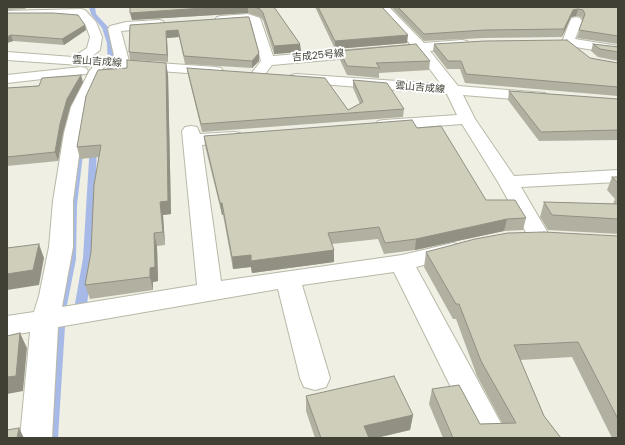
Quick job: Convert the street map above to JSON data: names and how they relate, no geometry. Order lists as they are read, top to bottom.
{
  "streets": {
    "street": ["吉成25号線", "雲山吉成線"]
  }
}
